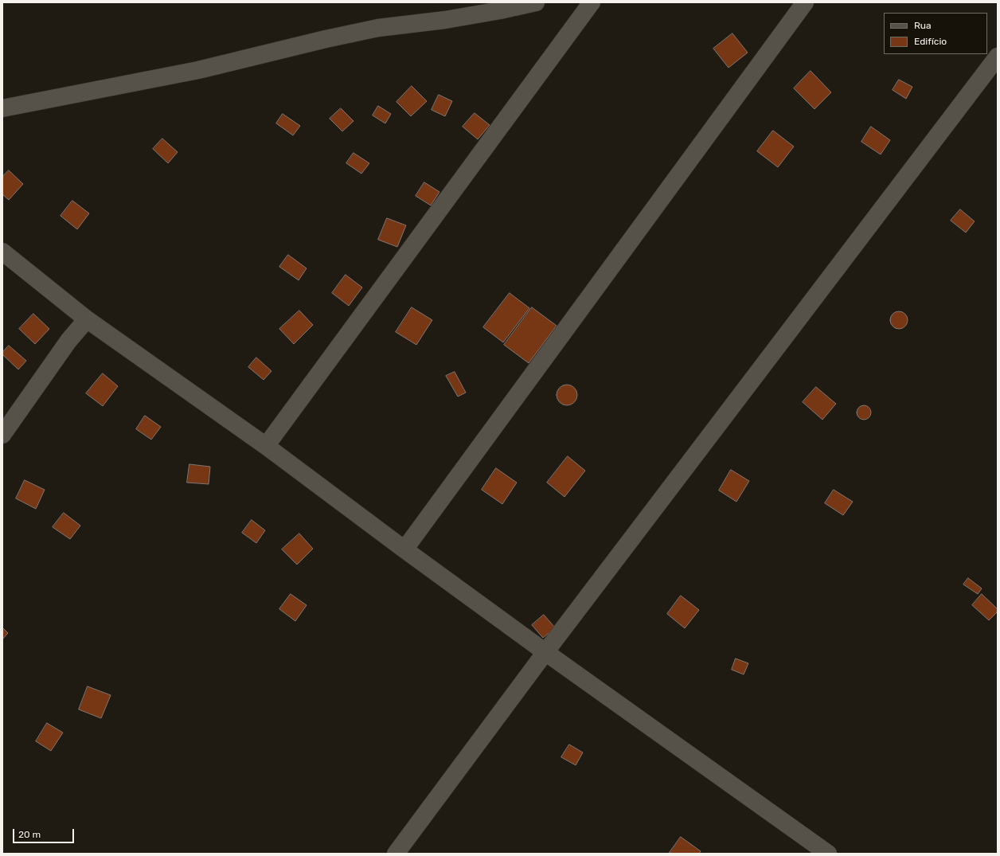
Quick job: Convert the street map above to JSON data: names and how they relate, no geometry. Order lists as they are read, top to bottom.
{
  "legend": ["Rua", "Edifício"],
  "scale_bar": "20 m"
}
